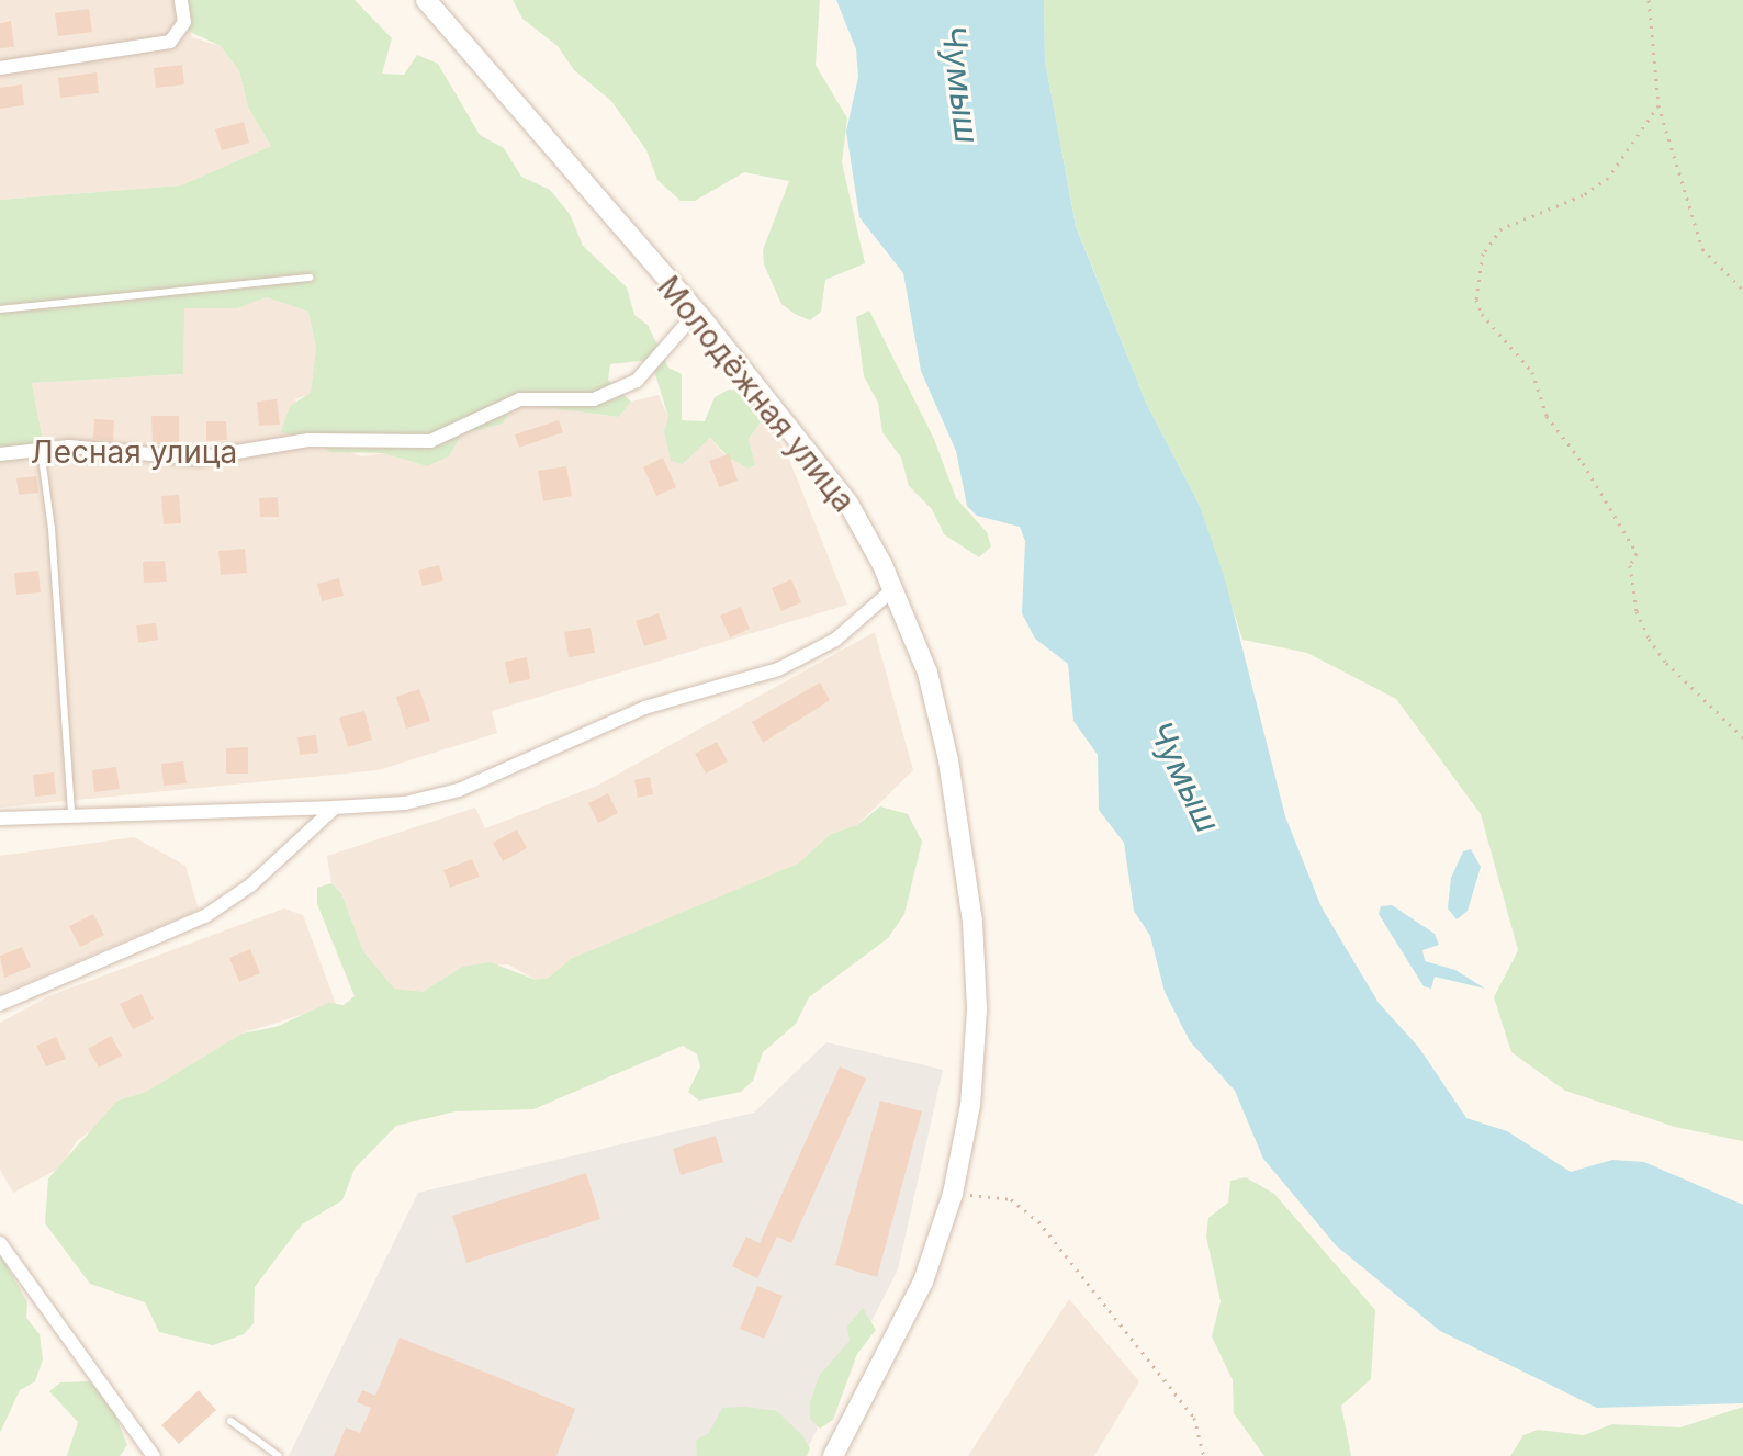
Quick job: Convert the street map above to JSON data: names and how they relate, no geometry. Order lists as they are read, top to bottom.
{
  "streets": {
    "street": ["Молодёжная улица", "Лесная улица"]
  },
  "crossings": [
    ["Молодёжная улица", "Лесная улица"]
  ],
  "water": ["Чумыш"]
}
